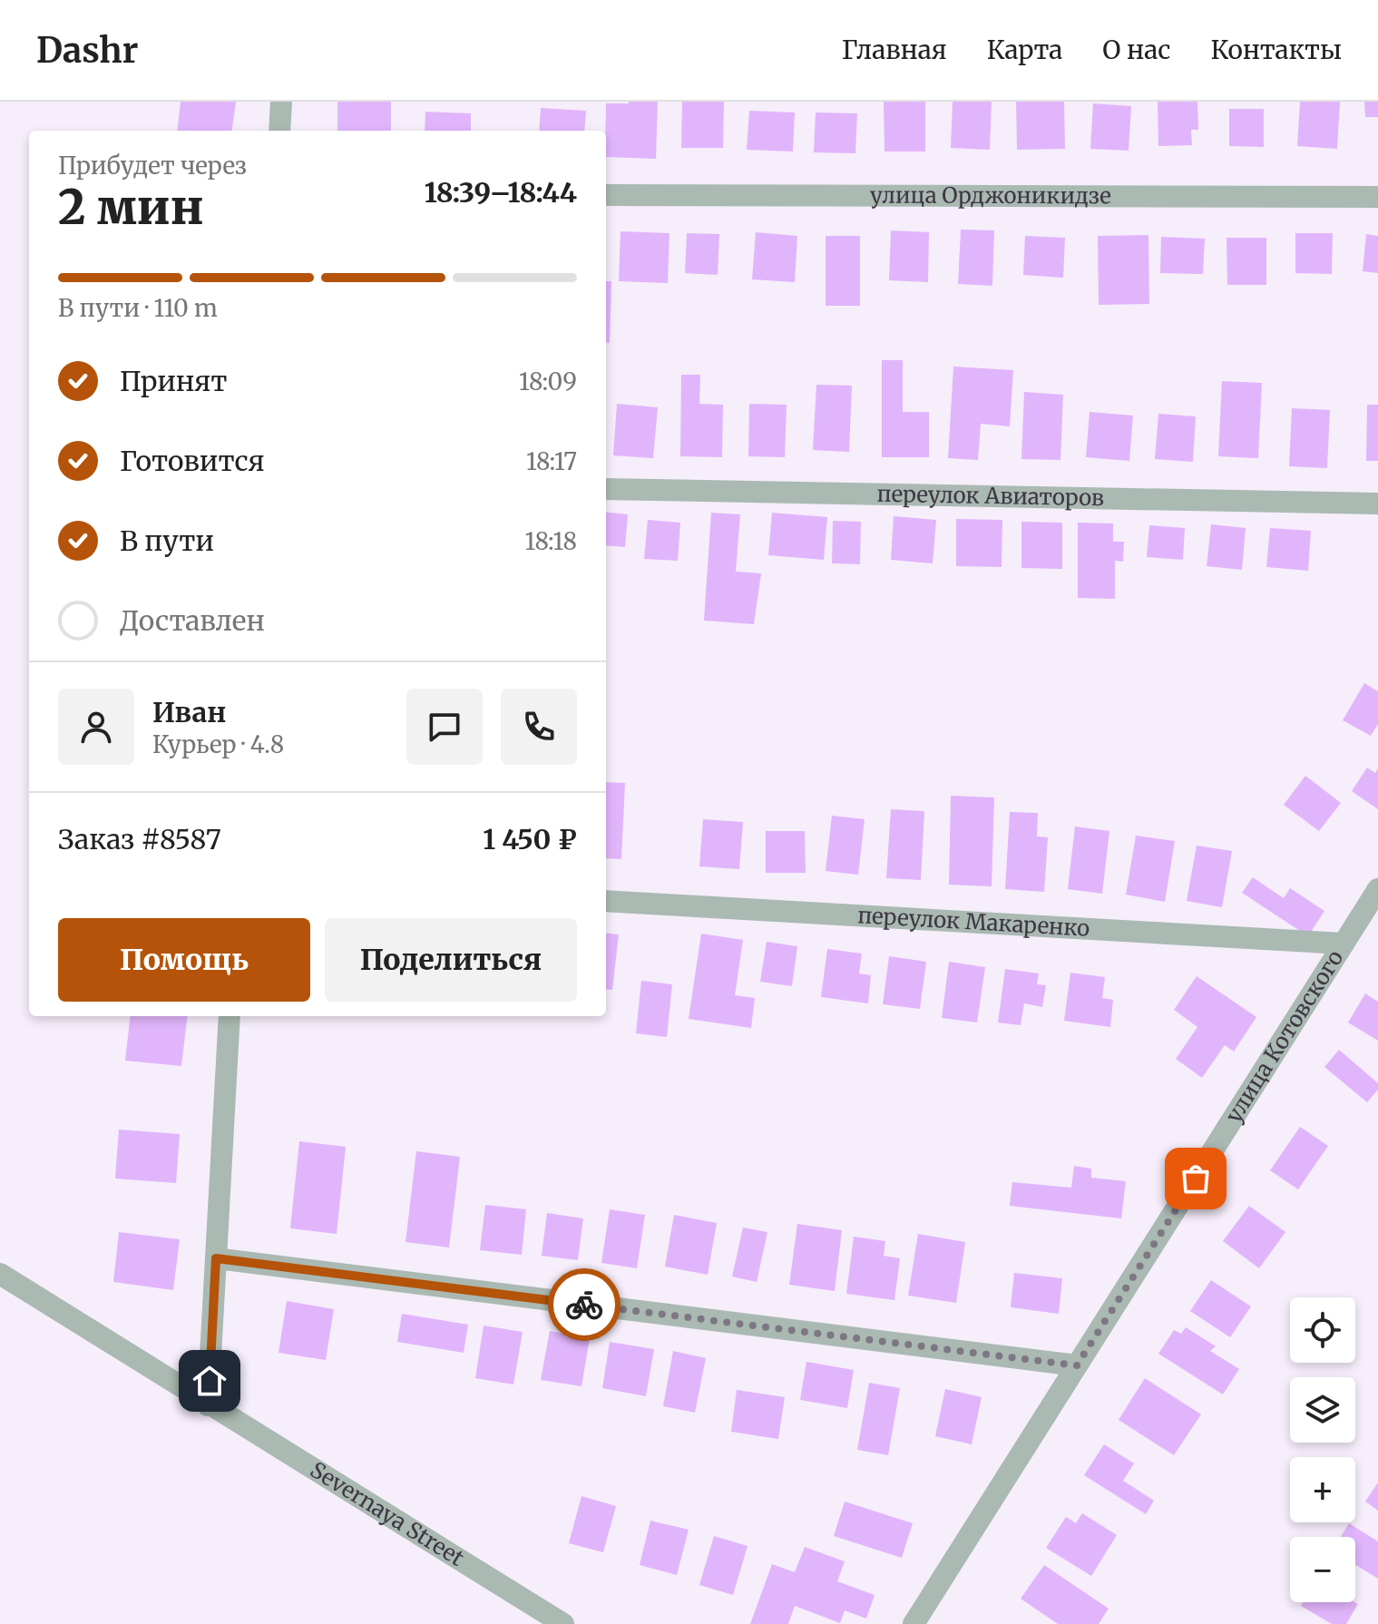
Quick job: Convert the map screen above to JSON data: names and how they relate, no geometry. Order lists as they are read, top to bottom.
{
  "streets": {
    "street": [
      "улица Орджоникидзе",
      "переулок Авиаторов",
      "переулок Макаренко",
      "улица Котовского",
      "Severnaya Street"
    ]
  },
  "crossings": [
    ["переулок Макаренко", "улица Котовского"]
  ],
  "page": {
    "header": "Dashr",
    "nav": [
      "Главная",
      "Карта",
      "О нас",
      "Контакты"
    ],
    "heading": ["2 мин", "Прибудет через", "18:39–18:44"],
    "panel": [
      "Иван",
      "Курьер · 4.8",
      "Заказ #8587",
      "1 450 ₽"
    ],
    "bar": "В пути · 110 m",
    "list": [
      ["Принят", "18:09"],
      ["Готовится", "18:17"],
      ["В пути", "18:18"],
      "Доставлен"
    ],
    "buttons": ["Помощь", "Поделиться"],
    "map_buttons": ["+", "−"]
  }
}
